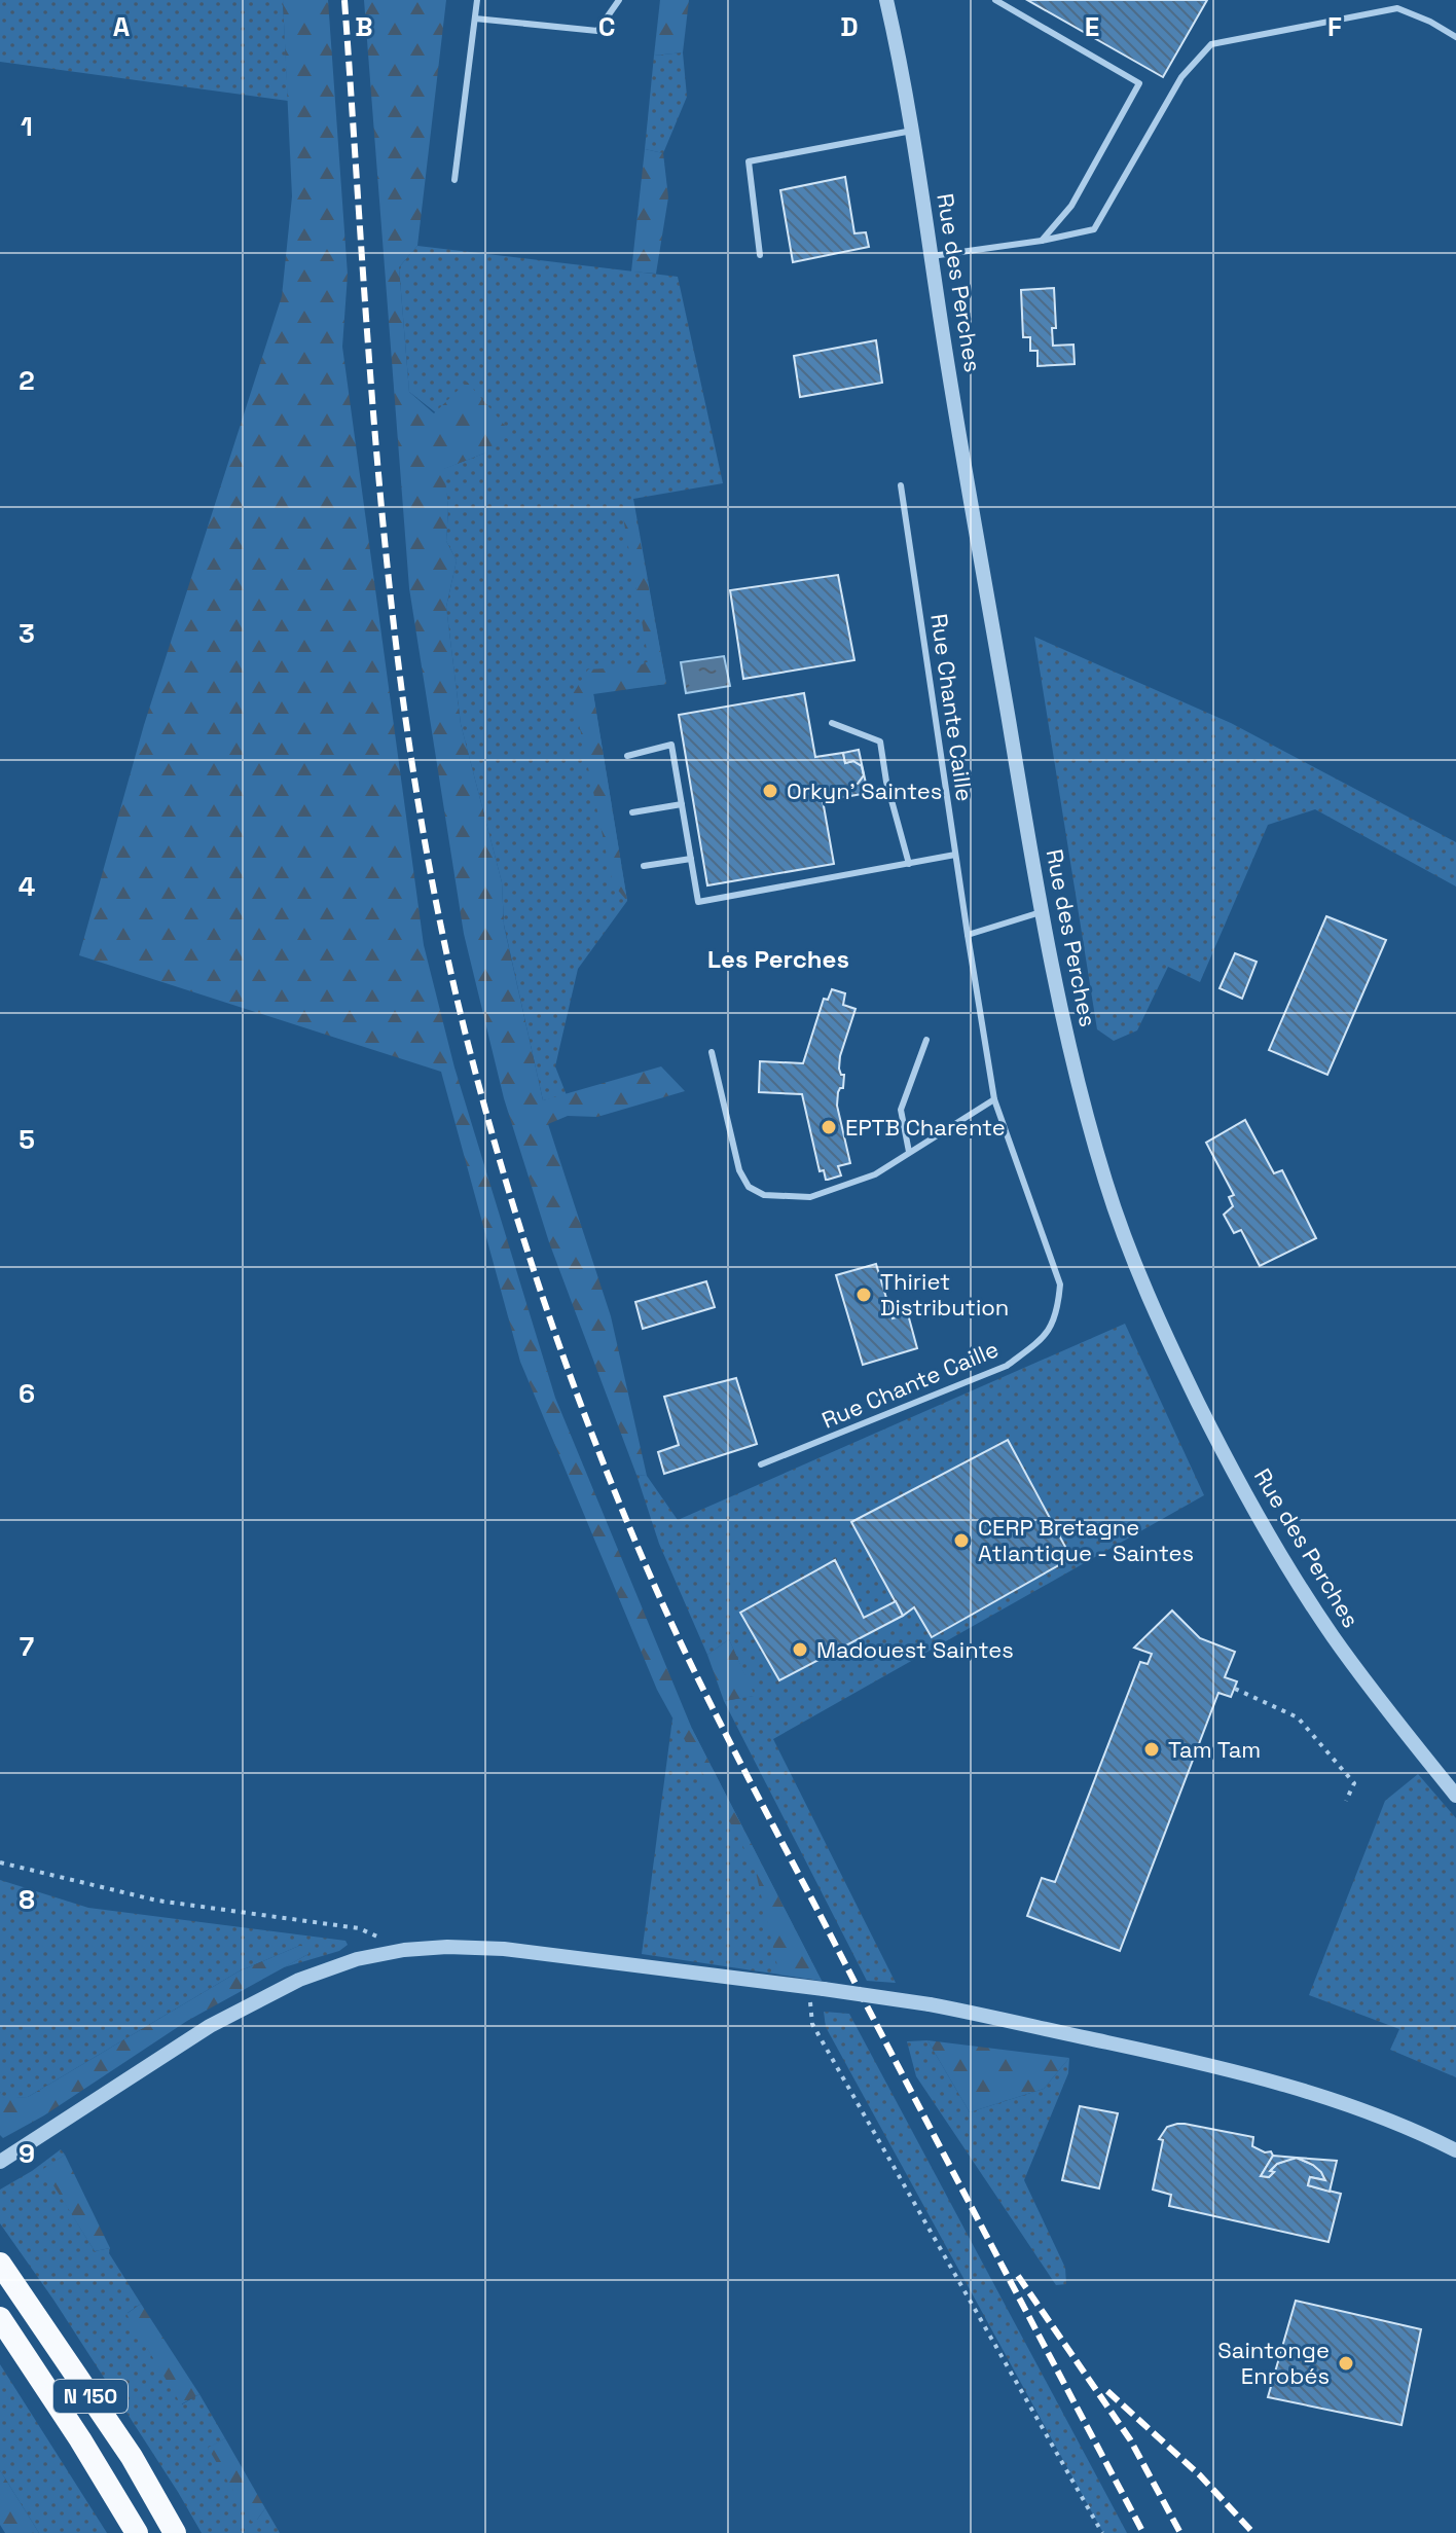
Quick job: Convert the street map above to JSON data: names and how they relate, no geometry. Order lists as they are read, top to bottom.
{
  "streets": {
    "highway": ["N 150"],
    "street": ["Rue des Perches"],
    "lane": ["Rue Chante Caille"]
  },
  "districts": ["Les Perches"],
  "places": [
    "Orkyn' Saintes",
    "EPTB Charente",
    "Thiriet Distribution",
    "CERP Bretagne Atlantique - Saintes",
    "Madouest Saintes",
    "Tam Tam",
    "Saintonge Enrobés"
  ],
  "grid": {
    "columns": [
      "A",
      "B",
      "C",
      "D",
      "E",
      "F"
    ],
    "rows": [
      "1",
      "2",
      "3",
      "4",
      "5",
      "6",
      "7",
      "8",
      "9"
    ]
  }
}
